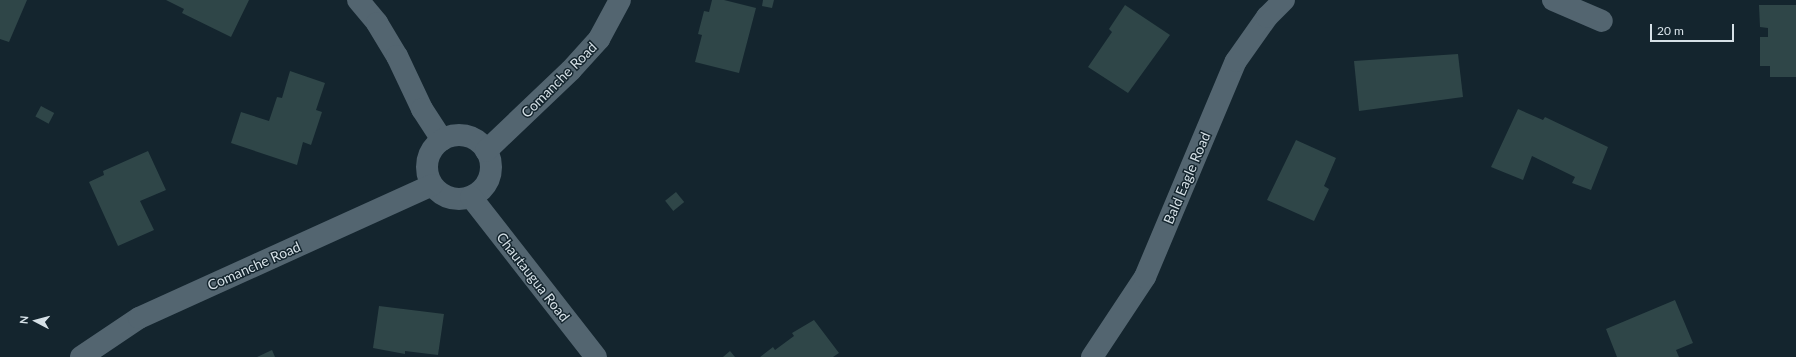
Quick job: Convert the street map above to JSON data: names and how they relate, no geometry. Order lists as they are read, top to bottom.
{
  "streets": {
    "street": ["Comanche Road", "Bald Eagle Road", "Chautaugua Road"]
  },
  "crossings": [
    ["Comanche Road", "Chautaugua Road"]
  ],
  "scale_bar": "20 m",
  "north": "left"
}
